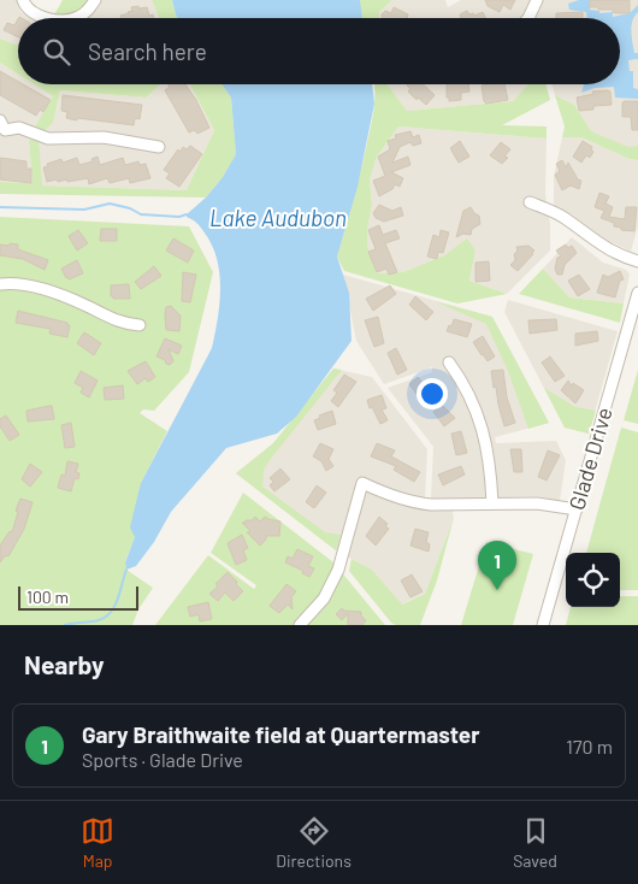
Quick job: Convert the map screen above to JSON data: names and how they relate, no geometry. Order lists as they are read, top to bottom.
{
  "streets": {
    "street": ["Glade Drive"]
  },
  "water": ["Lake Audubon"],
  "scale_bar": "100 m",
  "page": {
    "search": "Search here",
    "pins": "1",
    "scale": "100 m",
    "heading": "Nearby",
    "list": [
      {
        "mark": "1",
        "name": "Gary Braithwaite field at Quartermaster",
        "note": "Sports · Glade Drive",
        "value": "170 m"
      }
    ],
    "nav": ["Map", "Directions", "Saved"]
  }
}
